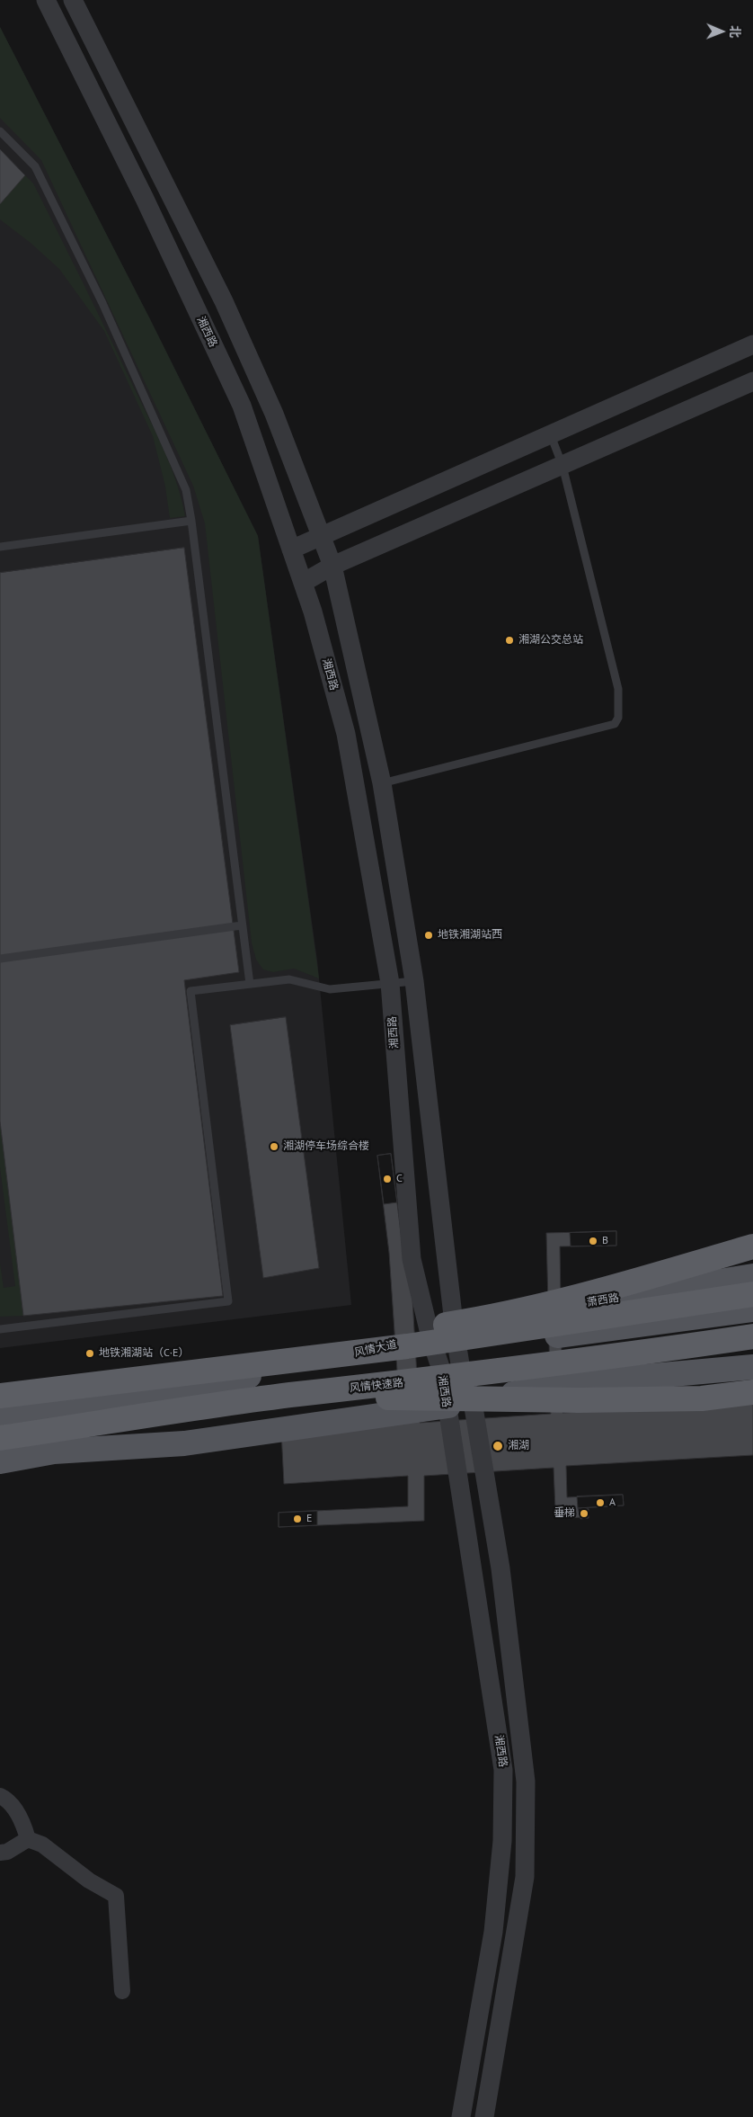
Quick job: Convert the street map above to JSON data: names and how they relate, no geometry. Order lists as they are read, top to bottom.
{
  "streets": {
    "highway": ["风情快速路"],
    "main road": ["萧西路", "风情大道"],
    "street": ["湘西路"]
  },
  "crossings": [
    ["湘西路", "萧西路"],
    ["湘西路", "风情大道"],
    ["萧西路", "风情大道"]
  ],
  "places": [
    "湘湖公交总站",
    "地铁湘湖站西",
    "湘湖停车场综合楼",
    "C",
    "B",
    "地铁湘湖站（C·E）",
    "湘湖",
    "A",
    "垂梯",
    "E"
  ],
  "north": "right"
}
